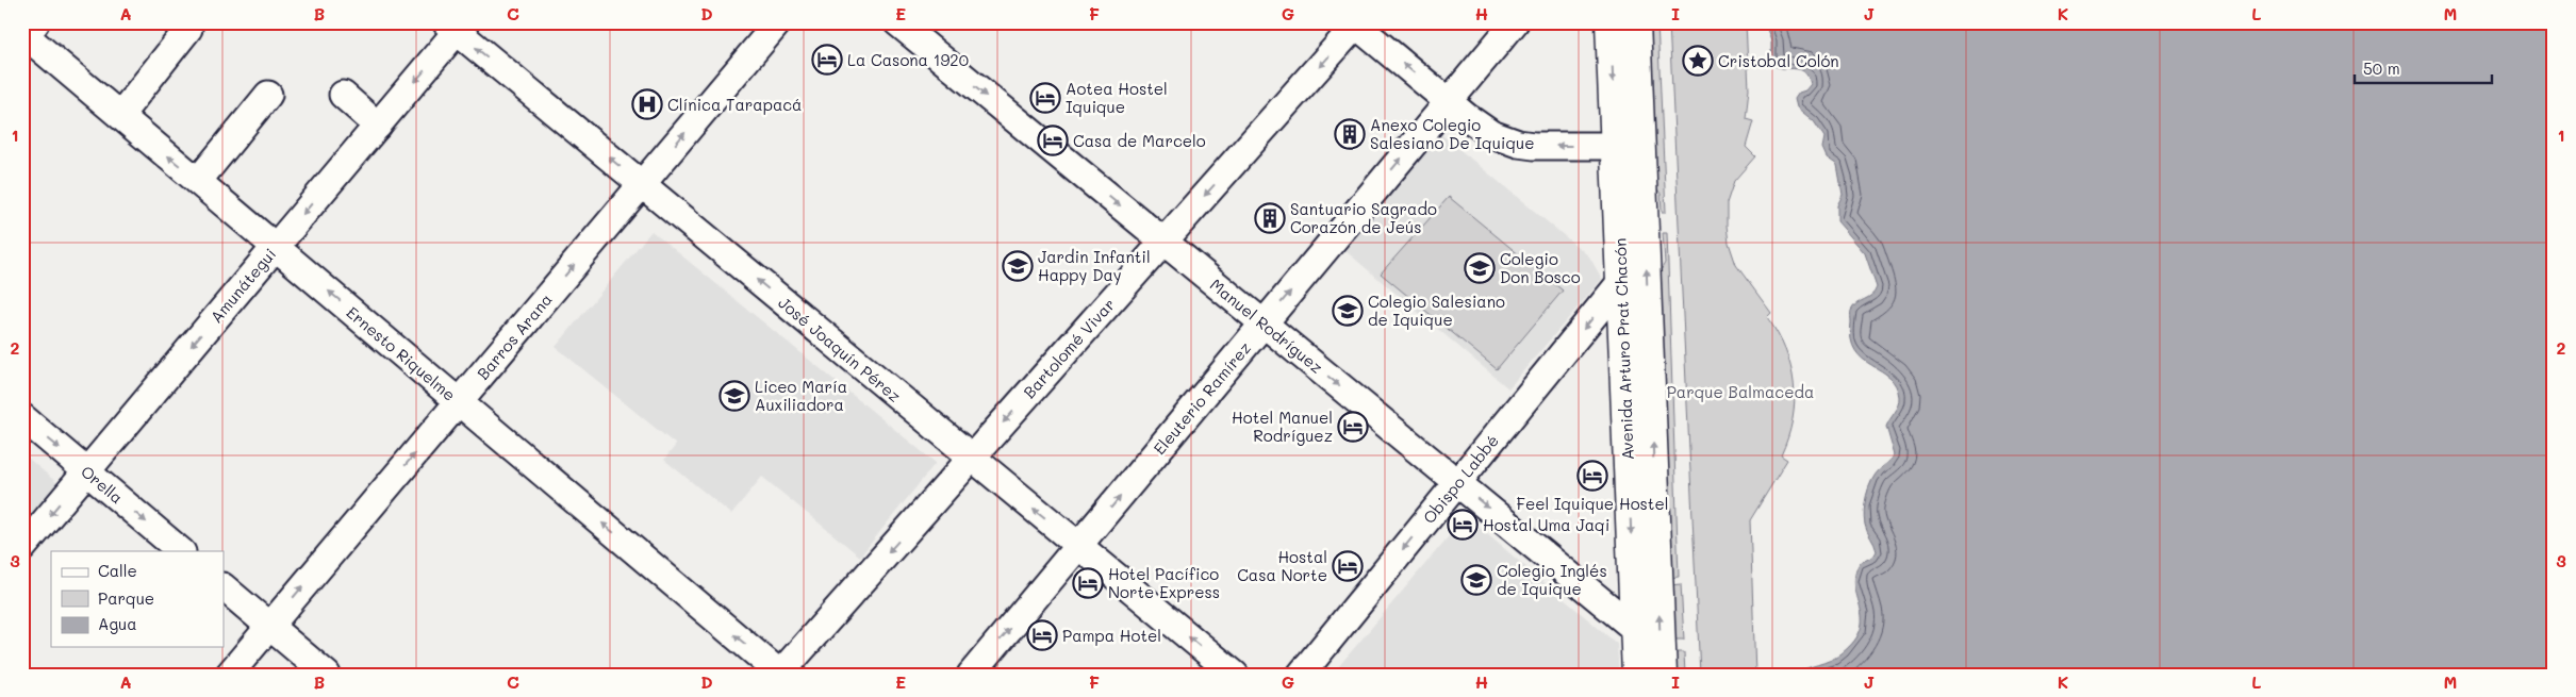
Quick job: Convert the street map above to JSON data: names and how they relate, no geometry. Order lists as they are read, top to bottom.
{
  "streets": {
    "main road": ["Avenida Arturo Prat Chacón"],
    "street": [
      "Amunátegui",
      "Manuel Rodríguez",
      "Barros Arana",
      "Bartolomé Vivar",
      "José Joaquín Pérez",
      "Ernesto Riquelme",
      "Eleuterio Ramírez",
      "Obispo Labbé",
      "Orella"
    ]
  },
  "crossings": [
    ["Amunátegui", "José Joaquín Pérez"],
    ["Amunátegui", "Ernesto Riquelme"],
    ["Amunátegui", "Orella"],
    ["Manuel Rodríguez", "Bartolomé Vivar"],
    ["Manuel Rodríguez", "Avenida Arturo Prat Chacón"],
    ["Manuel Rodríguez", "Eleuterio Ramírez"],
    ["Manuel Rodríguez", "Obispo Labbé"],
    ["Barros Arana", "José Joaquín Pérez"],
    ["Barros Arana", "Ernesto Riquelme"],
    ["Bartolomé Vivar", "José Joaquín Pérez"],
    ["Bartolomé Vivar", "Ernesto Riquelme"],
    ["José Joaquín Pérez", "Eleuterio Ramírez"],
    ["Avenida Arturo Prat Chacón", "Obispo Labbé"]
  ],
  "one_way": [
    "Manuel Rodríguez",
    "Barros Arana",
    "Bartolomé Vivar",
    "José Joaquín Pérez",
    "Ernesto Riquelme",
    "Eleuterio Ramírez",
    "Obispo Labbé",
    "Orella"
  ],
  "parks": ["Parque Balmaceda"],
  "places": {
    "hotel": [
      "La Casona 1920",
      "Aotea Hostel Iquique",
      "Casa de Marcelo",
      "Hotel Manuel Rodríguez",
      "Feel Iquique Hostel",
      "Hostal Uma Jaqi",
      "Hostal Casa Norte",
      "Hotel Pacífico Norte Express",
      "Pampa Hotel"
    ],
    "place": ["Cristobal Colón"],
    "hospital": ["Clínica Tarapacá"],
    "building": ["Anexo Colegio Salesiano De Iquique", "Santuario Sagrado Corazón de Jeús"],
    "school or university": [
      "Jardin Infantil Happy Day",
      "Colegio Don Bosco",
      "Colegio Salesiano de Iquique",
      "Liceo María Auxiliadora",
      "Colegio Inglés de Iquique"
    ]
  },
  "legend": ["Calle", "Parque", "Agua"],
  "scale_bar": "50 m",
  "grid": {
    "columns": [
      "A",
      "B",
      "C",
      "D",
      "E",
      "F",
      "G",
      "H",
      "I",
      "J",
      "K",
      "L",
      "M"
    ],
    "rows": ["1", "2", "3"]
  }
}
